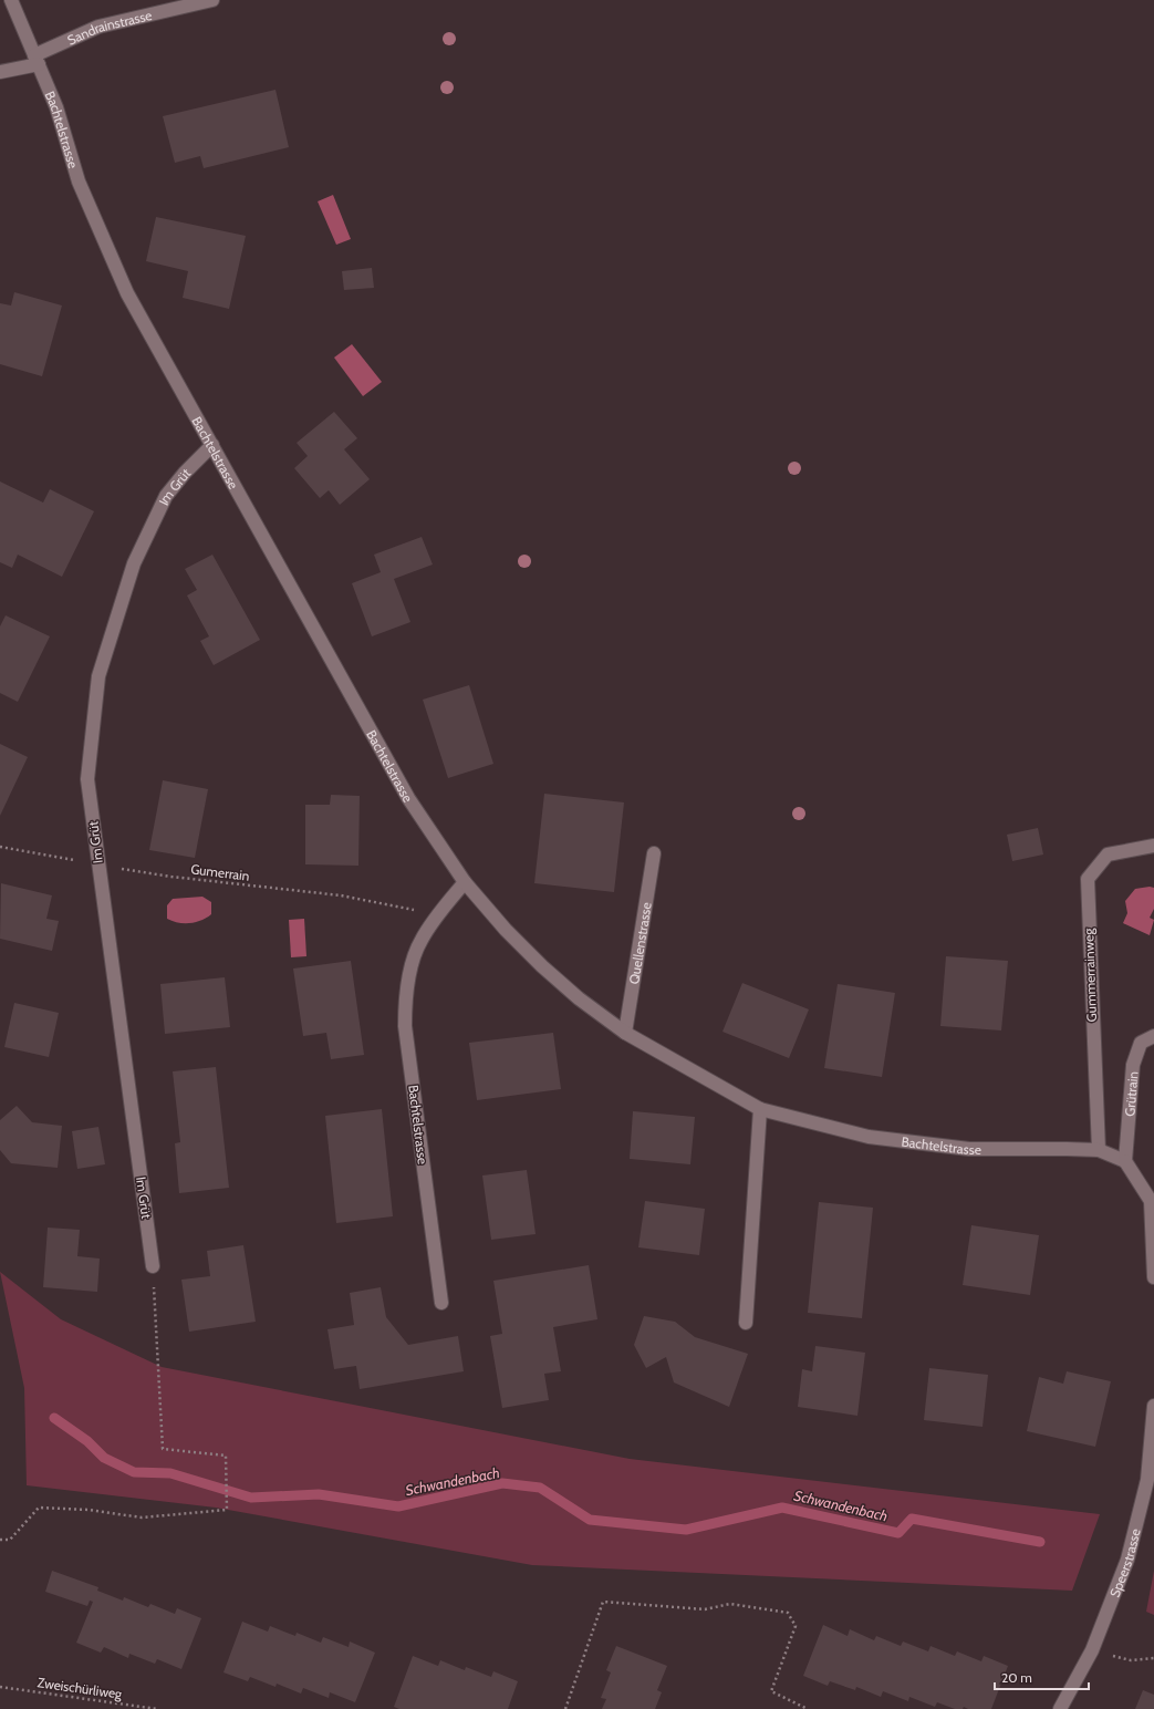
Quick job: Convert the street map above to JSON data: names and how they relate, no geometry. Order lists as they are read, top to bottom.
{
  "streets": {
    "street": [
      "Sandrainstrasse",
      "Bachtelstrasse",
      "Im Grüt",
      "Quellenstrasse",
      "Gummerrainweg",
      "Grütrain",
      "Speerstrasse"
    ],
    "path": ["Gumerrain", "Zweischürliweg"]
  },
  "crossings": [
    ["Sandrainstrasse", "Bachtelstrasse"],
    ["Bachtelstrasse", "Im Grüt"],
    ["Bachtelstrasse", "Gumerrain"],
    ["Bachtelstrasse", "Quellenstrasse"],
    ["Bachtelstrasse", "Gummerrainweg"],
    ["Bachtelstrasse", "Grütrain"],
    ["Im Grüt", "Gumerrain"]
  ],
  "water": ["Schwandenbach"],
  "scale_bar": "20 m"
}
